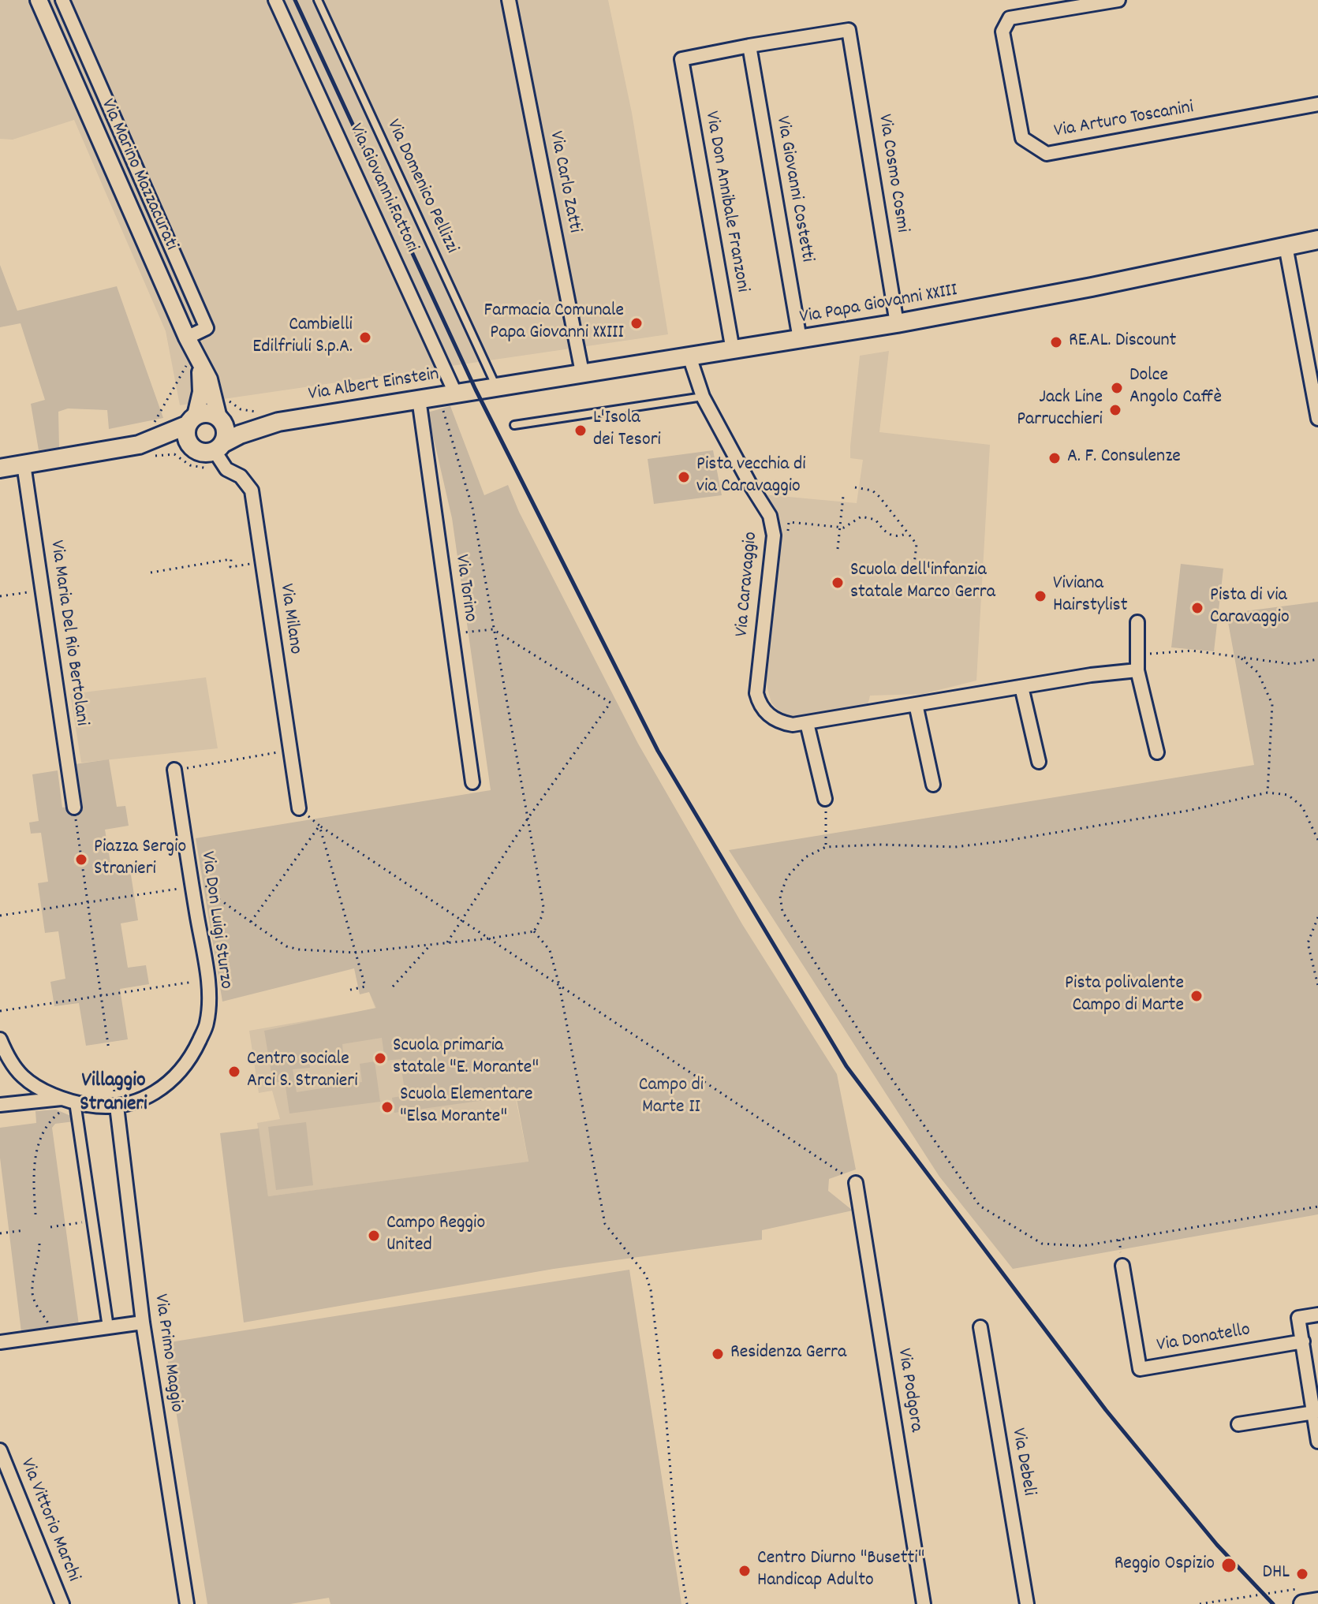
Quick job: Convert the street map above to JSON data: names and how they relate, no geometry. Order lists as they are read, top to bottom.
{
  "streets": {
    "main road": ["Via Papa Giovanni XXIII", "Via Albert Einstein"],
    "street": [
      "Via Arturo Toscanini",
      "Via Cosmo Cosmi",
      "Via Marino Mazzacurati",
      "Via Carlo Zatti",
      "Via Giovanni Fattori",
      "Via Giovanni Costetti",
      "Via Don Annibale Franzoni",
      "Via Caravaggio",
      "Via Torino",
      "Via Milano",
      "Via Maria Del Rio Bertolani",
      "Via Don Luigi Sturzo",
      "Via Donatello",
      "Via Primo Maggio",
      "Via Podgora",
      "Via Debeli",
      "Via Vittorio Marchi"
    ],
    "lane": ["Via Domenico Pellizzi"]
  },
  "crossings": [
    ["Via Cosmo Cosmi", "Via Giovanni Costetti"],
    ["Via Cosmo Cosmi", "Via Don Annibale Franzoni"],
    ["Via Cosmo Cosmi", "Via Papa Giovanni XXIII"],
    ["Via Marino Mazzacurati", "Via Albert Einstein"],
    ["Via Marino Mazzacurati", "Via Milano"],
    ["Via Carlo Zatti", "Via Papa Giovanni XXIII"],
    ["Via Domenico Pellizzi", "Via Papa Giovanni XXIII"],
    ["Via Giovanni Fattori", "Via Albert Einstein"],
    ["Via Giovanni Costetti", "Via Don Annibale Franzoni"],
    ["Via Giovanni Costetti", "Via Papa Giovanni XXIII"],
    ["Via Don Annibale Franzoni", "Via Papa Giovanni XXIII"],
    ["Via Papa Giovanni XXIII", "Via Albert Einstein"],
    ["Via Papa Giovanni XXIII", "Via Caravaggio"],
    ["Via Albert Einstein", "Via Torino"],
    ["Via Albert Einstein", "Via Milano"],
    ["Via Don Luigi Sturzo", "Via Primo Maggio"]
  ],
  "districts": ["Villaggio Stranieri"],
  "parks": ["Campo di Marte II"],
  "places": [
    "Farmacia Comunale Papa Giovanni XXIII",
    "Cambielli Edilfriuli S.p.A.",
    "RE.AL. Discount",
    "Dolce Angolo Caffè",
    "Jack Line Parrucchieri",
    "L'Isola dei Tesori",
    "A. F. Consulenze",
    "Pista vecchia di via Caravaggio",
    "Scuola dell'infanzia statale Marco Gerra",
    "Viviana Hairstylist",
    "Pista di via Caravaggio",
    "Piazza Sergio Stranieri",
    "Pista polivalente Campo di Marte",
    "Scuola primaria statale \"E. Morante\"",
    "Centro sociale Arci S. Stranieri",
    "Scuola Elementare \"Elsa Morante\"",
    "Campo Reggio United",
    "Residenza Gerra",
    "Reggio Ospizio",
    "Centro Diurno \"Busetti\" Handicap Adulto",
    "DHL"
  ]
}
